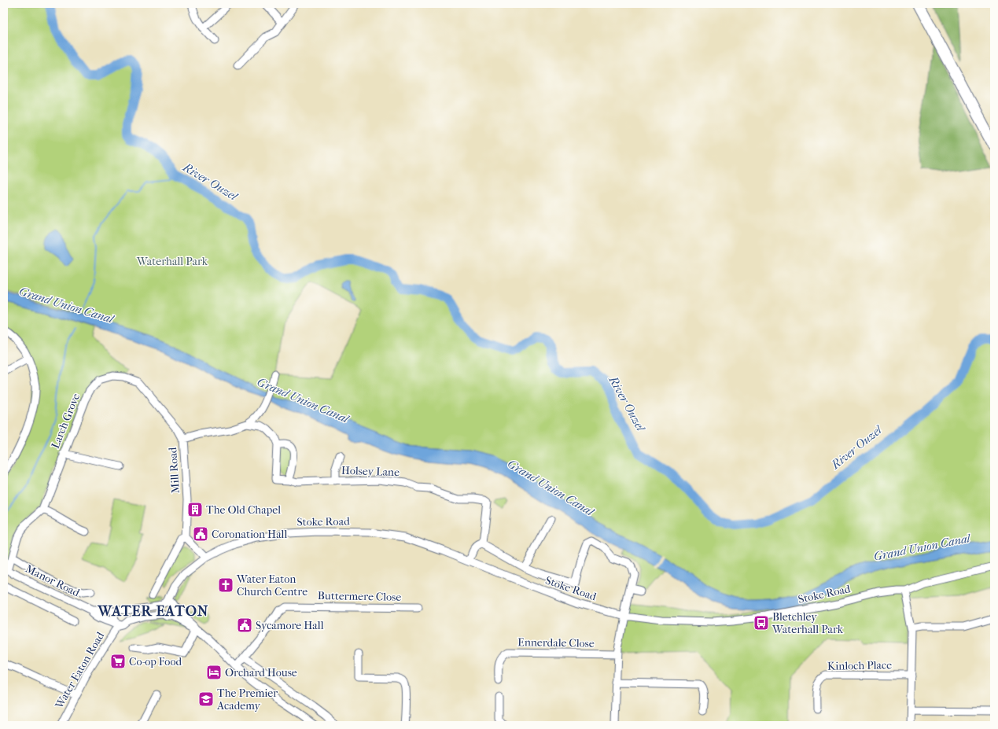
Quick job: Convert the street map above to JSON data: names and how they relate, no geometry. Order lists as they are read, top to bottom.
{
  "streets": {
    "street": [
      "Larch Grove",
      "Mill Road",
      "Holsey Lane",
      "Stoke Road",
      "Manor Road",
      "Buttermere Close",
      "Ennerdale Close",
      "Kinloch Place",
      "Water Eaton Road"
    ]
  },
  "crossings": [
    ["Larch Grove", "Mill Road"],
    ["Larch Grove", "Manor Road"],
    ["Manor Road", "Water Eaton Road"]
  ],
  "districts": ["WATER EATON"],
  "water": ["River Ouzel", "Grand Union Canal"],
  "parks": ["Waterhall Park"],
  "places": {
    "building": ["The Old Chapel"],
    "public building": ["Coronation Hall", "Sycamore Hall"],
    "church": ["Water Eaton Church Centre"],
    "bus stop": ["Bletchley Waterhall Park"],
    "supermarket": ["Co-op Food"],
    "hotel": ["Orchard House"],
    "school or university": ["The Premier Academy"]
  }
}
